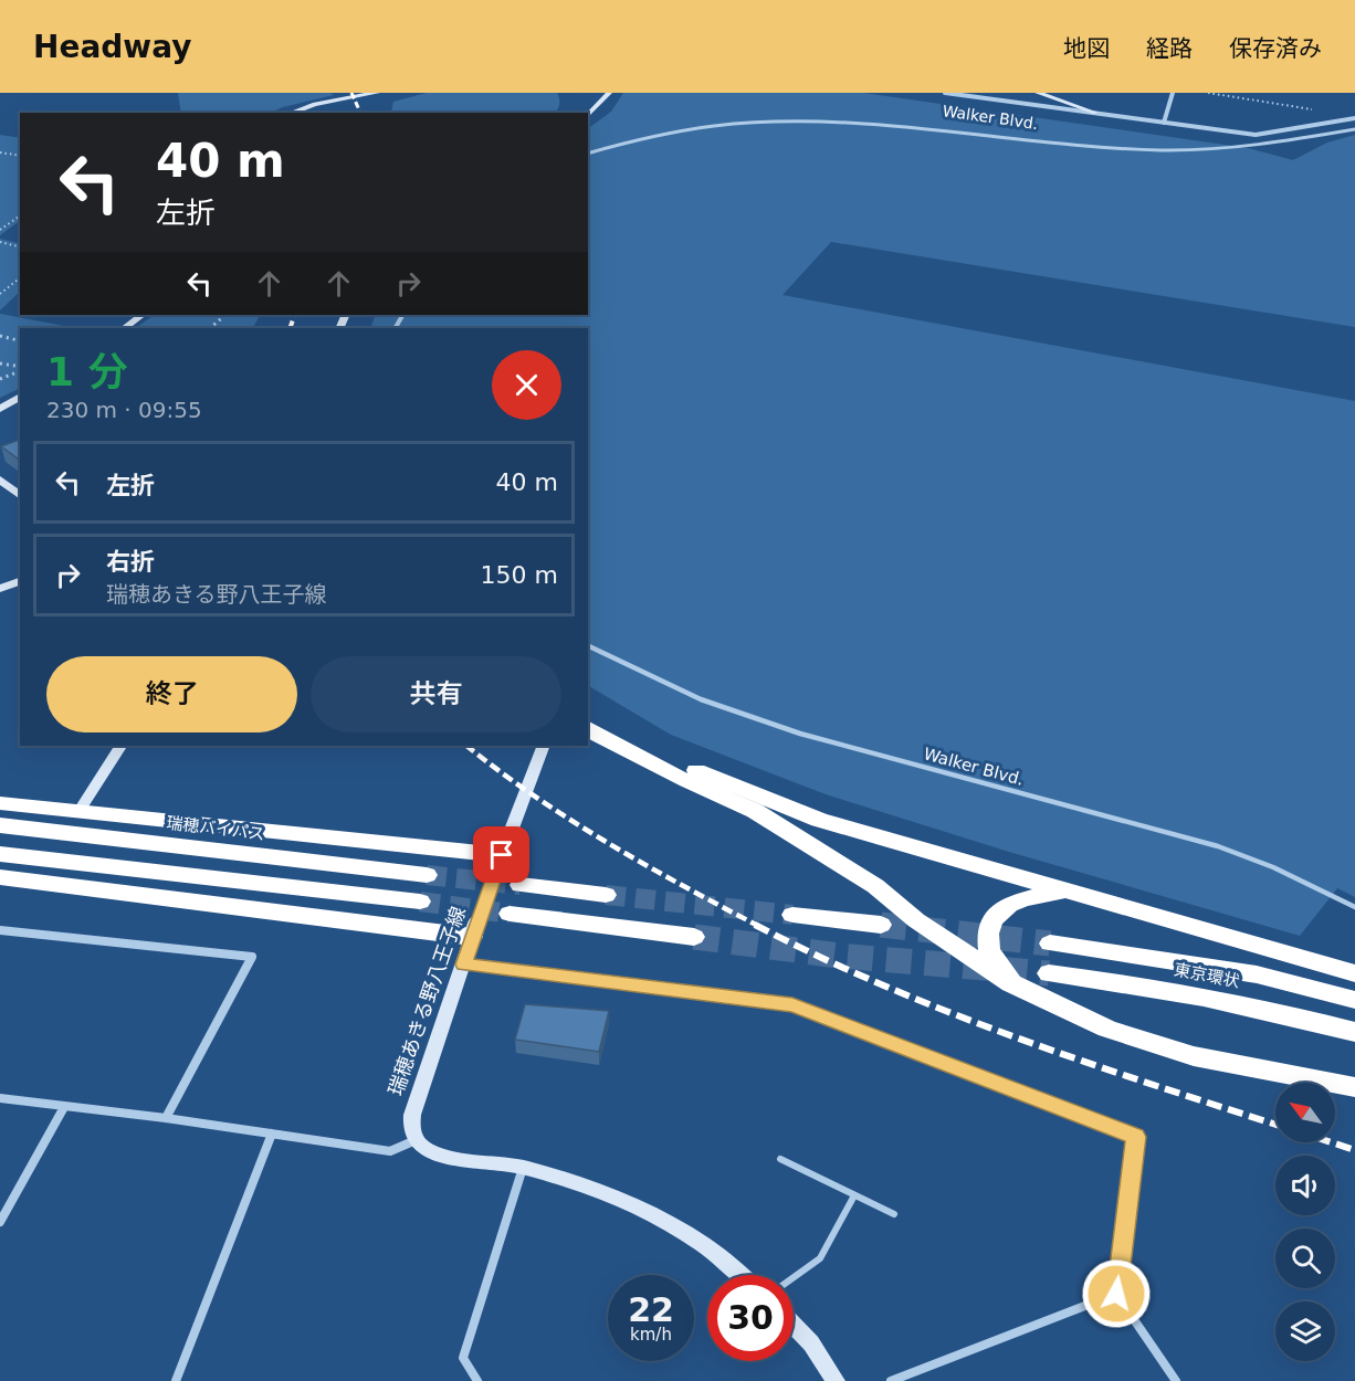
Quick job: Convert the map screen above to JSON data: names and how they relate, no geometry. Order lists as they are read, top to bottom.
{
  "streets": {
    "highway": ["瑞穂バイパス", "東京環状"],
    "main road": ["瑞穂あきる野八王子線"],
    "lane": ["Walker Blvd."]
  },
  "north": "top left",
  "page": {
    "header": "Headway",
    "nav": ["地図", "経路", "保存済み"],
    "turn": ["40 m", "左折"],
    "heading": ["1 分", "230 m · 09:55"],
    "list": [
      {
        "name": "左折",
        "value": "40 m"
      },
      {
        "name": "右折",
        "note": "瑞穂あきる野八王子線",
        "value": "150 m"
      }
    ],
    "buttons": ["終了", "共有"],
    "speed": "22 km/h",
    "limit": "30"
  }
}
